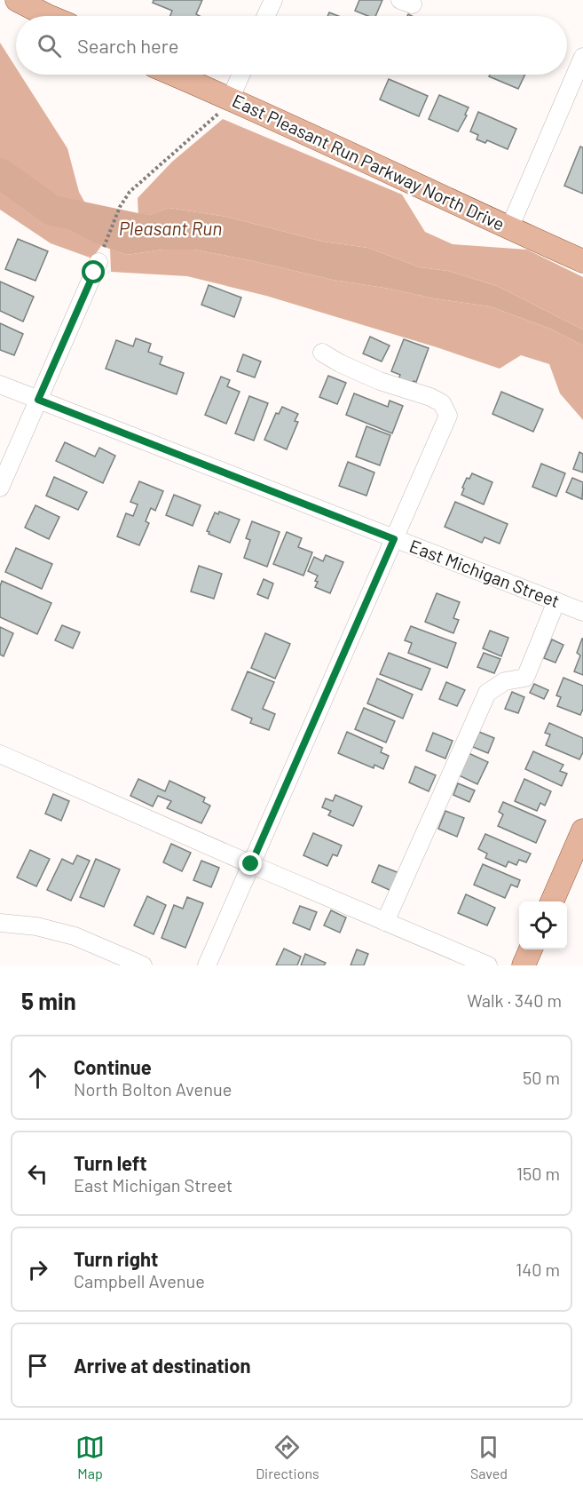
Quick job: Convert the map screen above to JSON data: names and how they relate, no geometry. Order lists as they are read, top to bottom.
{
  "streets": {
    "main road": ["East Pleasant Run Parkway North Drive"],
    "street": ["East Michigan Street"]
  },
  "water": ["Pleasant Run"],
  "page": {
    "search": "Search here",
    "heading": ["5 min", "Walk · 340 m"],
    "list": [
      ["Continue", "North Bolton Avenue", "50 m"],
      ["Turn left", "East Michigan Street", "150 m"],
      ["Turn right", "Campbell Avenue", "140 m"],
      "Arrive at destination"
    ],
    "nav": ["Map", "Directions", "Saved"]
  }
}
